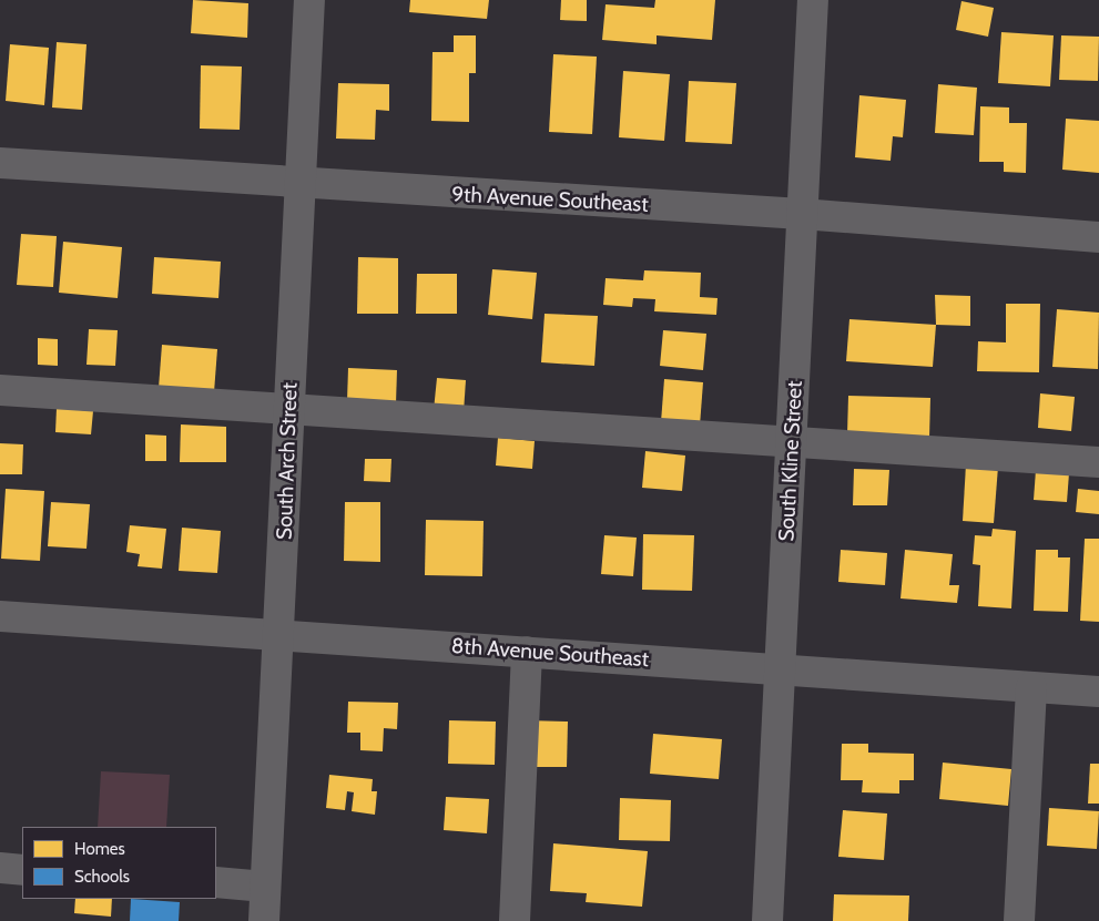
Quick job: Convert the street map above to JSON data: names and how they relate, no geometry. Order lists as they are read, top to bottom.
{
  "streets": {
    "street": [
      "9th Avenue Southeast",
      "South Arch Street",
      "South Kline Street",
      "8th Avenue Southeast"
    ]
  },
  "crossings": [
    ["9th Avenue Southeast", "South Arch Street"],
    ["9th Avenue Southeast", "South Kline Street"],
    ["South Arch Street", "8th Avenue Southeast"],
    ["South Kline Street", "8th Avenue Southeast"]
  ],
  "legend": ["Homes", "Schools"]
}
